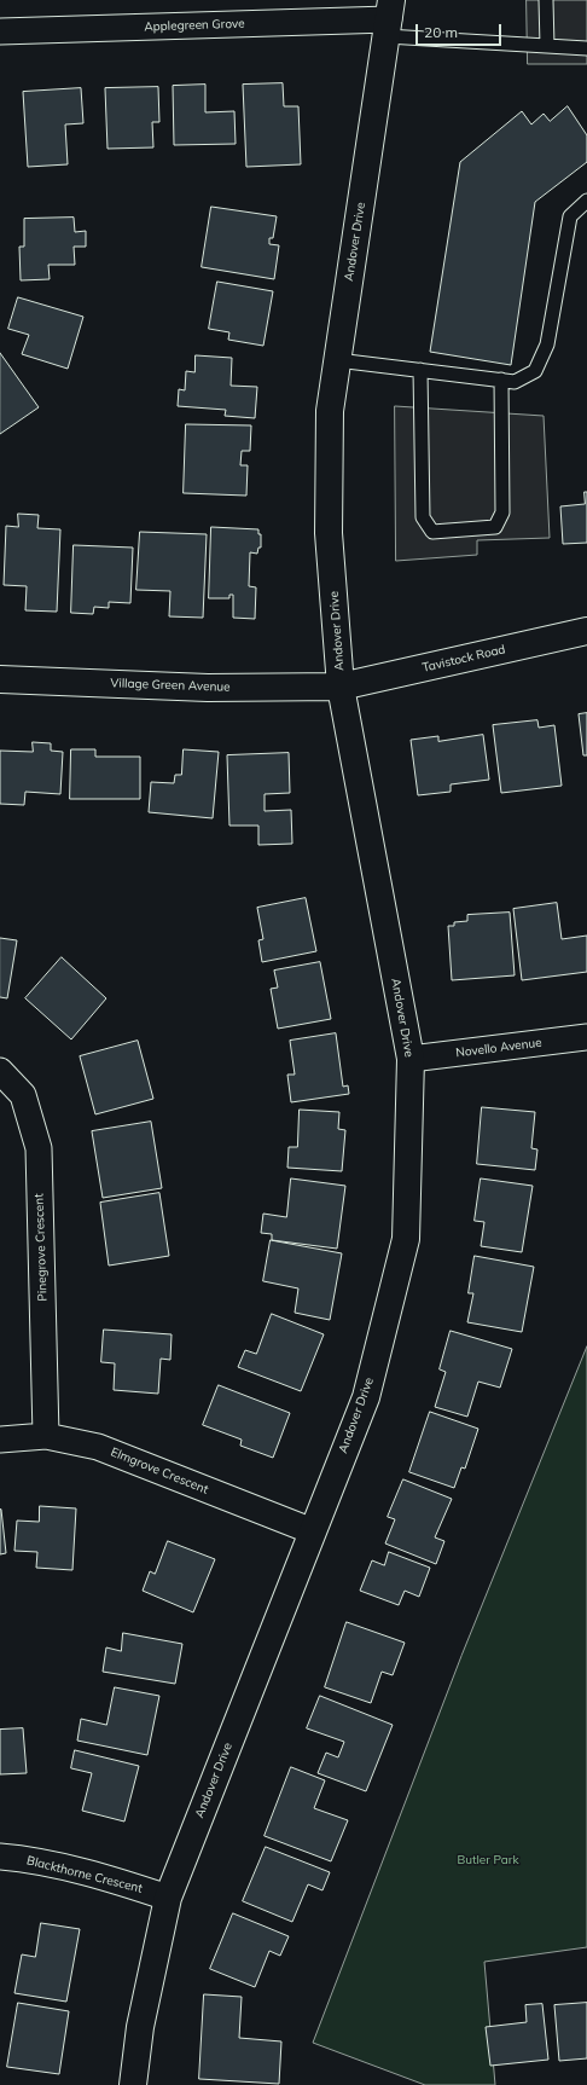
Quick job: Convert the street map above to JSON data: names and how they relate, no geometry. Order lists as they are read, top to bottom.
{
  "streets": {
    "street": [
      "Applegreen Grove",
      "Andover Drive",
      "Tavistock Road",
      "Village Green Avenue",
      "Novello Avenue",
      "Pinegrove Crescent",
      "Elmgrove Crescent",
      "Blackthorne Crescent"
    ]
  },
  "crossings": [
    ["Applegreen Grove", "Andover Drive"],
    ["Andover Drive", "Tavistock Road"],
    ["Andover Drive", "Village Green Avenue"],
    ["Andover Drive", "Novello Avenue"],
    ["Andover Drive", "Elmgrove Crescent"],
    ["Andover Drive", "Blackthorne Crescent"],
    ["Tavistock Road", "Village Green Avenue"],
    ["Pinegrove Crescent", "Elmgrove Crescent"]
  ],
  "parks": ["Butler Park"],
  "scale_bar": "20 m"
}
